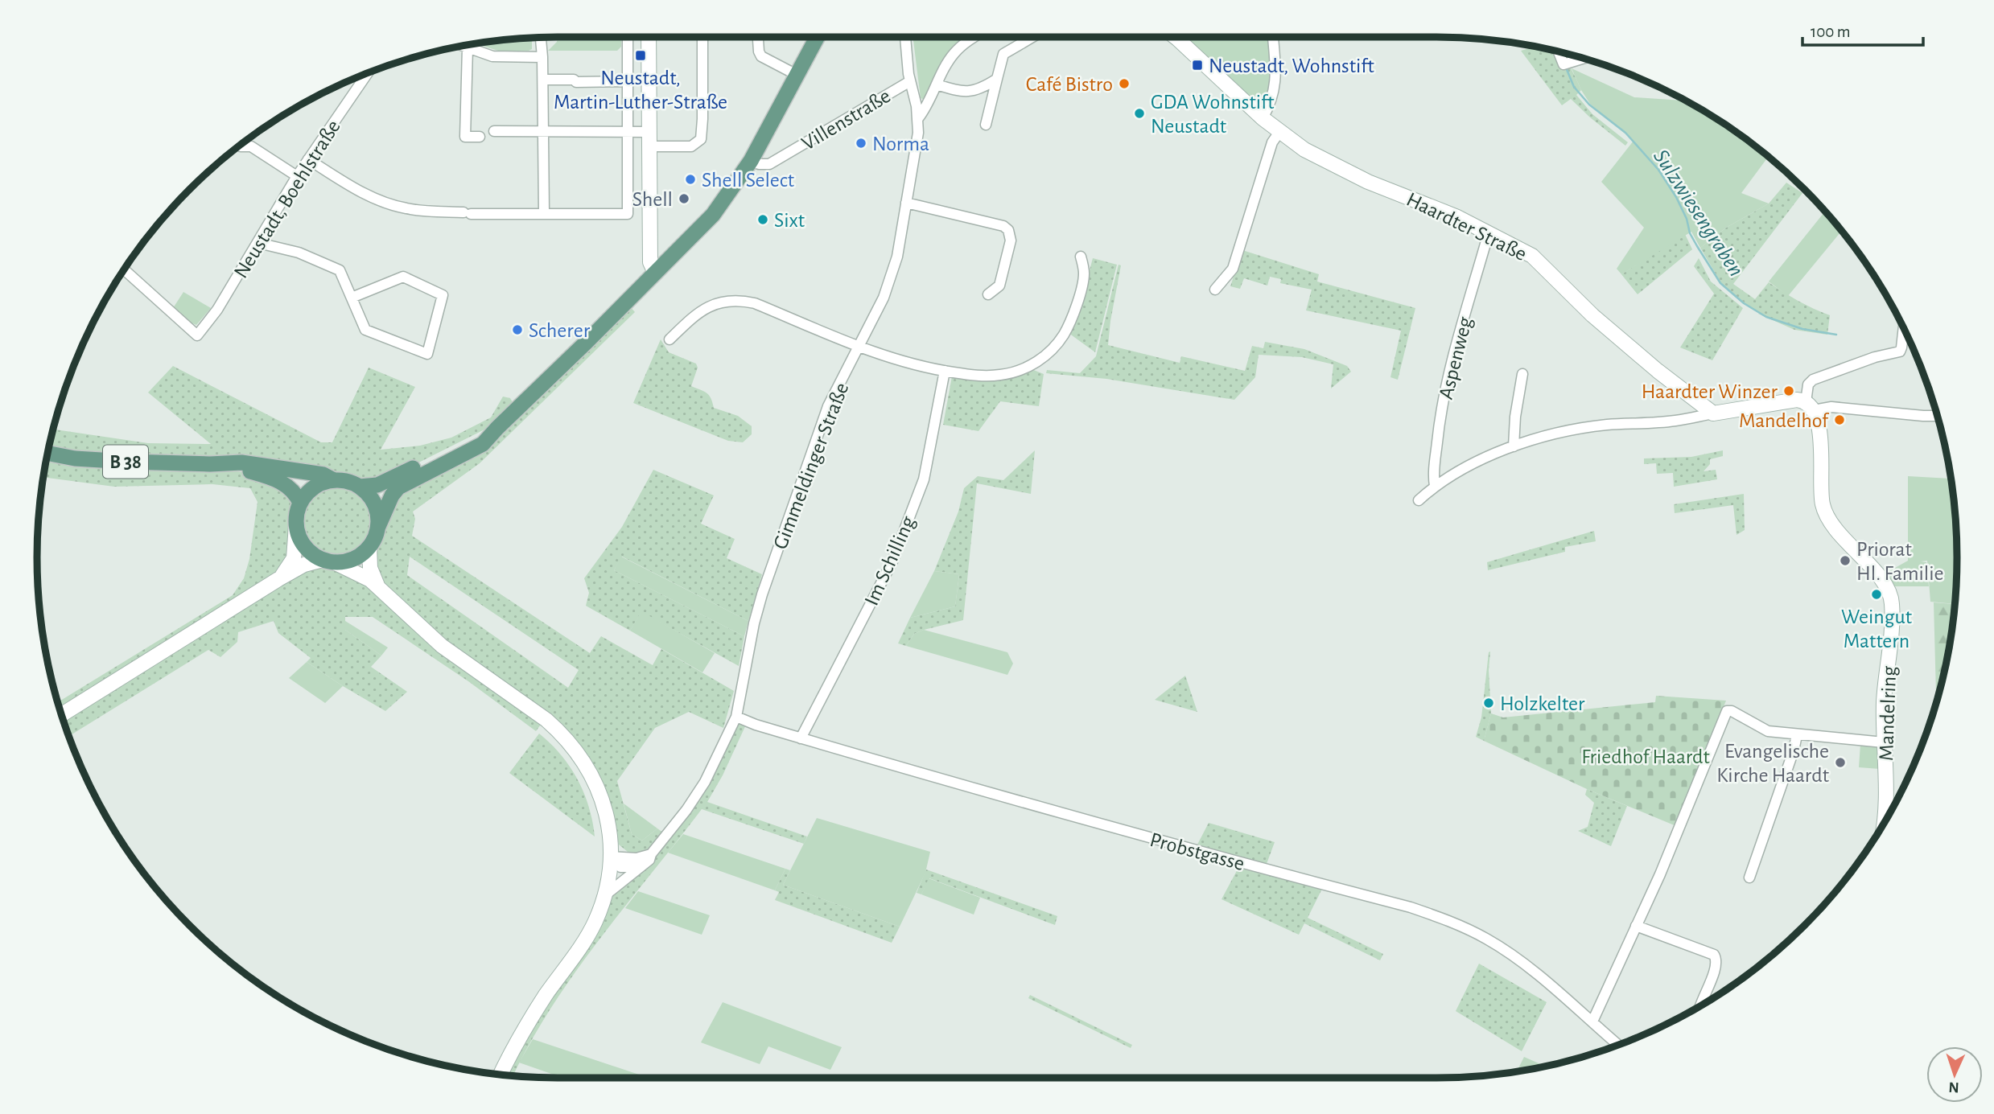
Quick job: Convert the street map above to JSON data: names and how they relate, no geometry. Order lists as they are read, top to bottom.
{
  "streets": {
    "main road": ["B 38"],
    "street": [
      "Villenstraße",
      "Neustadt, Boehlstraße",
      "Haardter Straße",
      "Aspenweg",
      "Gimmeldinger Straße",
      "Im Schilling",
      "Mandelring",
      "Probstgasse"
    ]
  },
  "crossings": [
    ["Villenstraße", "Gimmeldinger Straße"],
    ["Haardter Straße", "Aspenweg"],
    ["Gimmeldinger Straße", "Probstgasse"],
    ["Im Schilling", "Probstgasse"]
  ],
  "water": ["Sulzwiesengraben"],
  "parks": ["Friedhof Haardt"],
  "places": {
    "transit": ["Neustadt, Martin-Luther-Straße", "Neustadt, Wohnstift"],
    "other": [
      "Café Bistro",
      "GDA Wohnstift Neustadt",
      "Norma",
      "Shell Select",
      "Shell",
      "Sixt",
      "Scherer",
      "Haardter Winzer",
      "Mandelhof",
      "Priorat Hl. Familie",
      "Weingut Mattern",
      "Holzkelter",
      "Evangelische Kirche Haardt"
    ]
  },
  "scale_bar": "100 m",
  "north": "bottom"
}
